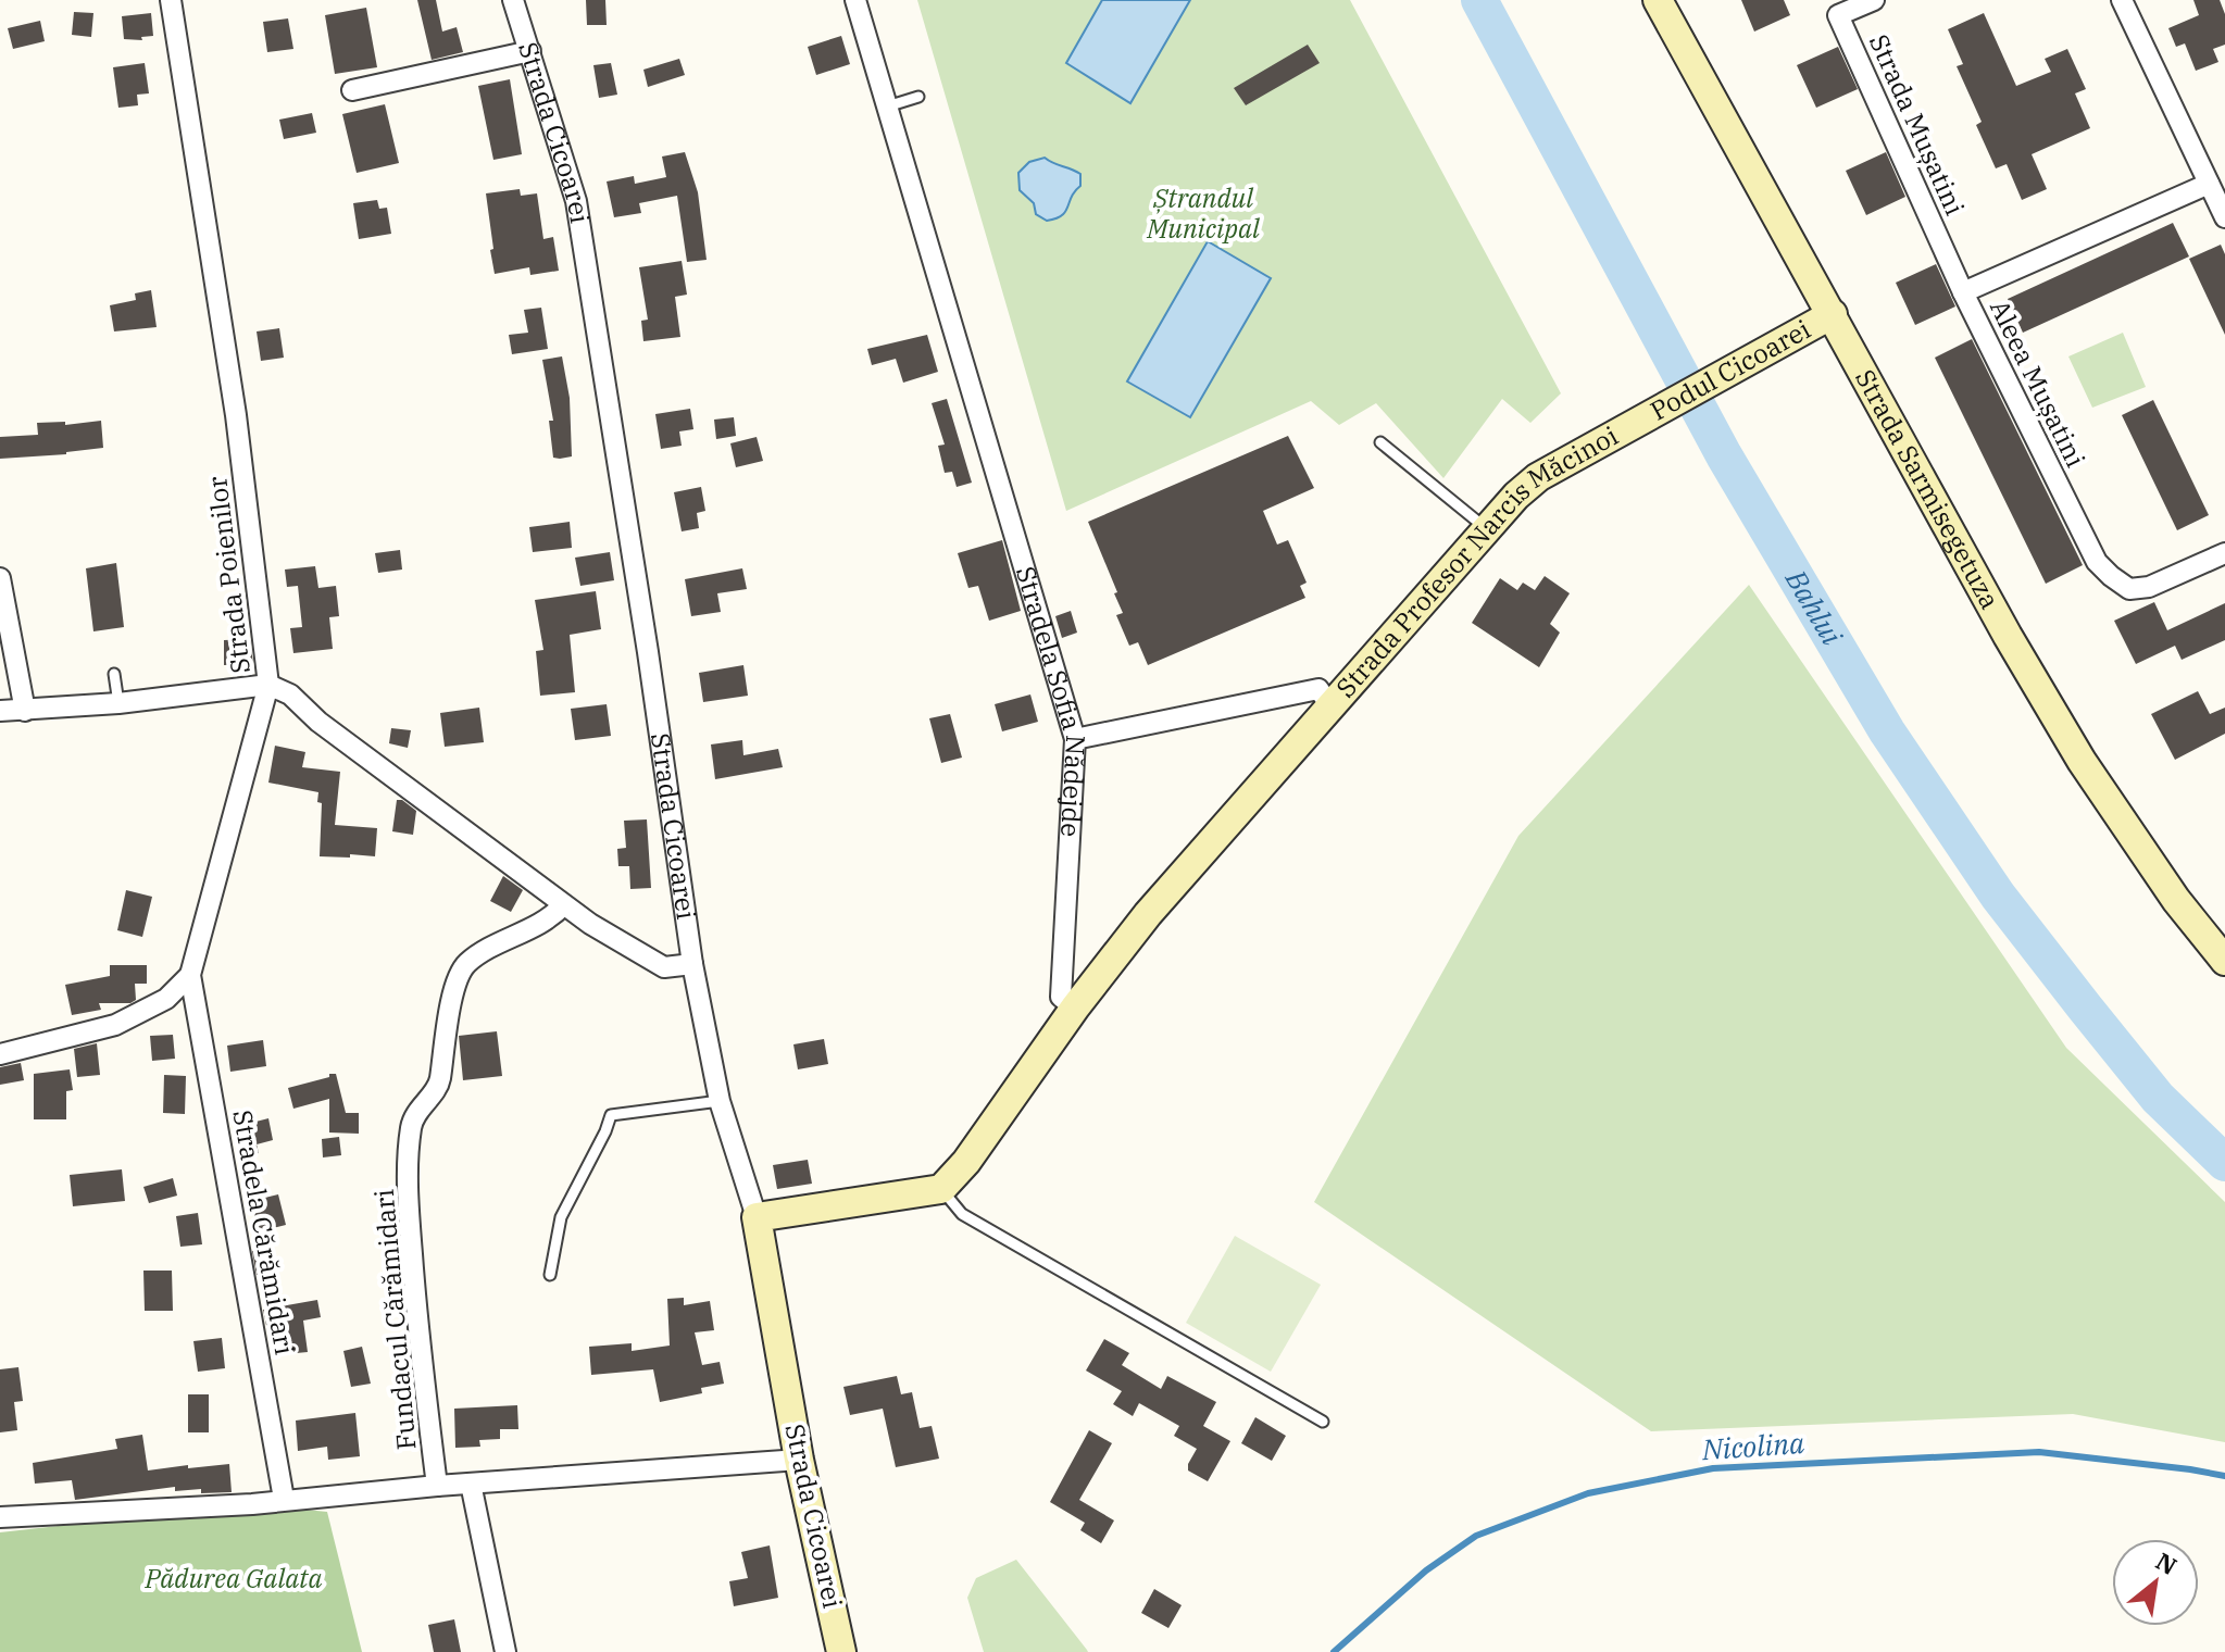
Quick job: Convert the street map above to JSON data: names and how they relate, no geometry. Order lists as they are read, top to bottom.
{
  "streets": {
    "street": [
      "Strada Mușatini",
      "Strada Cicoarei",
      "Podul Cicoarei",
      "Aleea Mușatini",
      "Strada Sarmisegetuza",
      "Strada Profesor Narcis Măcinoi",
      "Strada Poienilor",
      "Stradela Sofia Nădejde",
      "Stradela Cărămidari",
      "Fundacul Cărămidari"
    ]
  },
  "crossings": [
    ["Strada Mușatini", "Aleea Mușatini"],
    ["Strada Cicoarei", "Strada Poienilor"],
    ["Podul Cicoarei", "Strada Sarmisegetuza"],
    ["Podul Cicoarei", "Strada Profesor Narcis Măcinoi"],
    ["Strada Profesor Narcis Măcinoi", "Stradela Sofia Nădejde"],
    ["Strada Poienilor", "Stradela Cărămidari"],
    ["Strada Poienilor", "Fundacul Cărămidari"]
  ],
  "water": ["Bahlui", "Nicolina"],
  "parks": ["Ștrandul Municipal", "Pădurea Galata"],
  "north": "top right"
}
